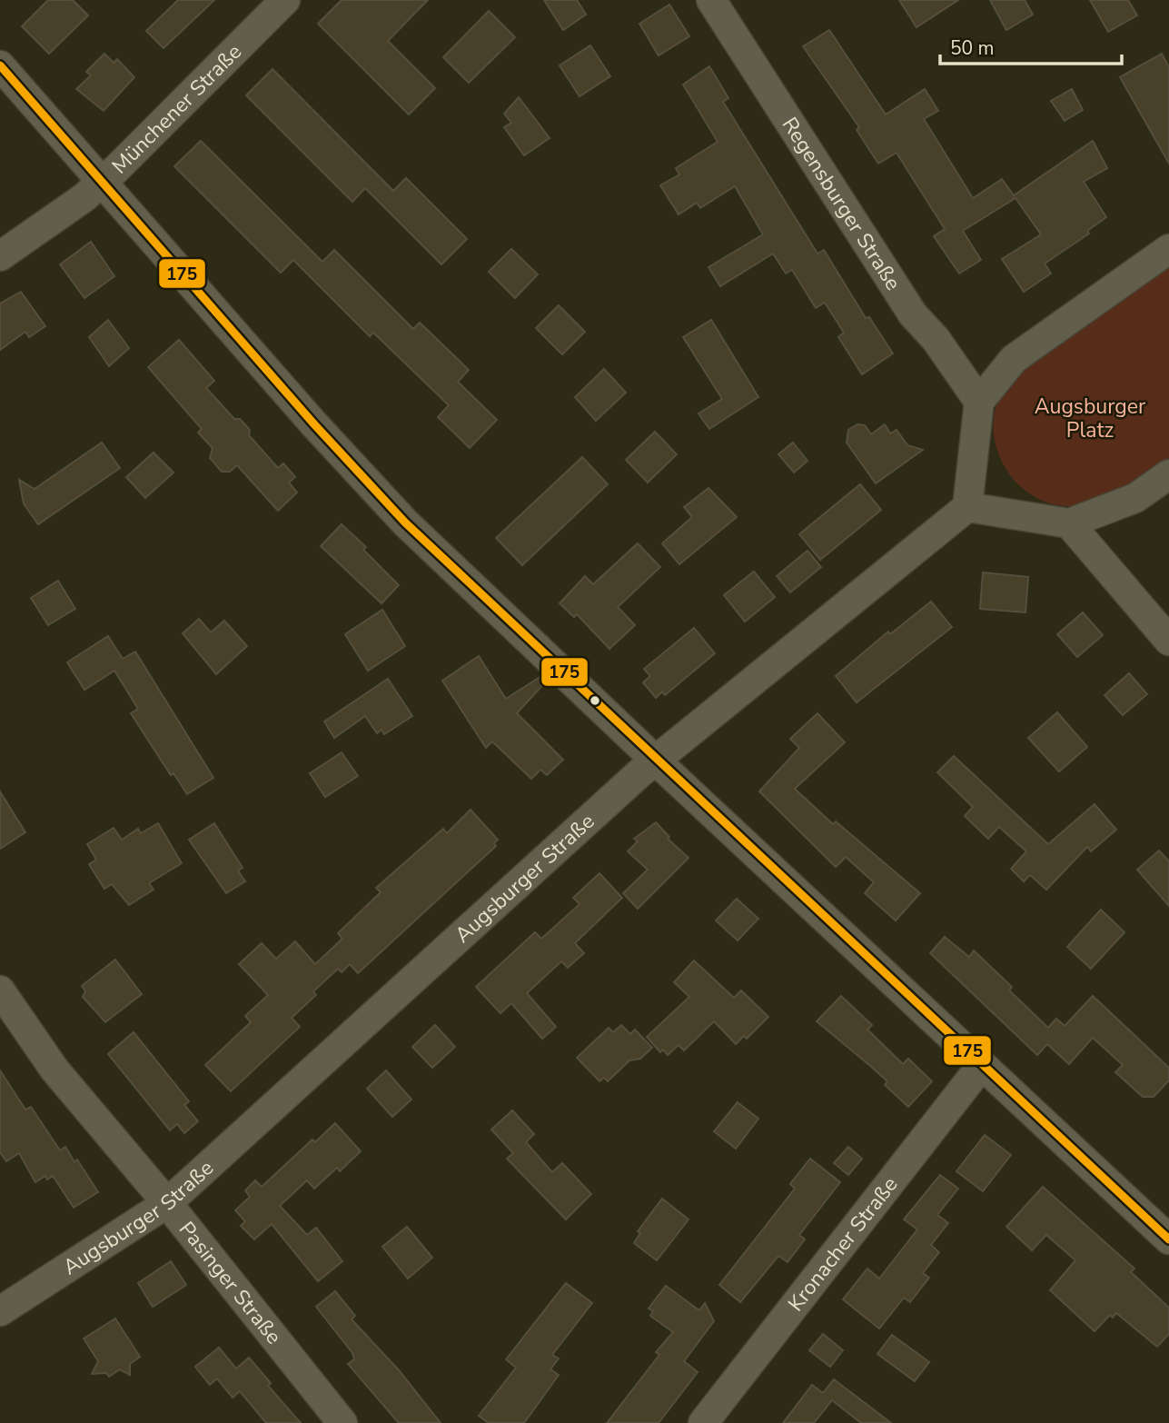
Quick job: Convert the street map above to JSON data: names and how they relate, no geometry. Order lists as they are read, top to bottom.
{
  "streets": {
    "street": [
      "Münchener Straße",
      "Regensburger Straße",
      "Augsburger Straße",
      "Kronacher Straße",
      "Pasinger Straße"
    ]
  },
  "crossings": [
    ["Augsburger Straße", "Pasinger Straße"]
  ],
  "parks": ["Augsburger Platz"],
  "lines": ["transit line 175"],
  "scale_bar": "50 m"
}
